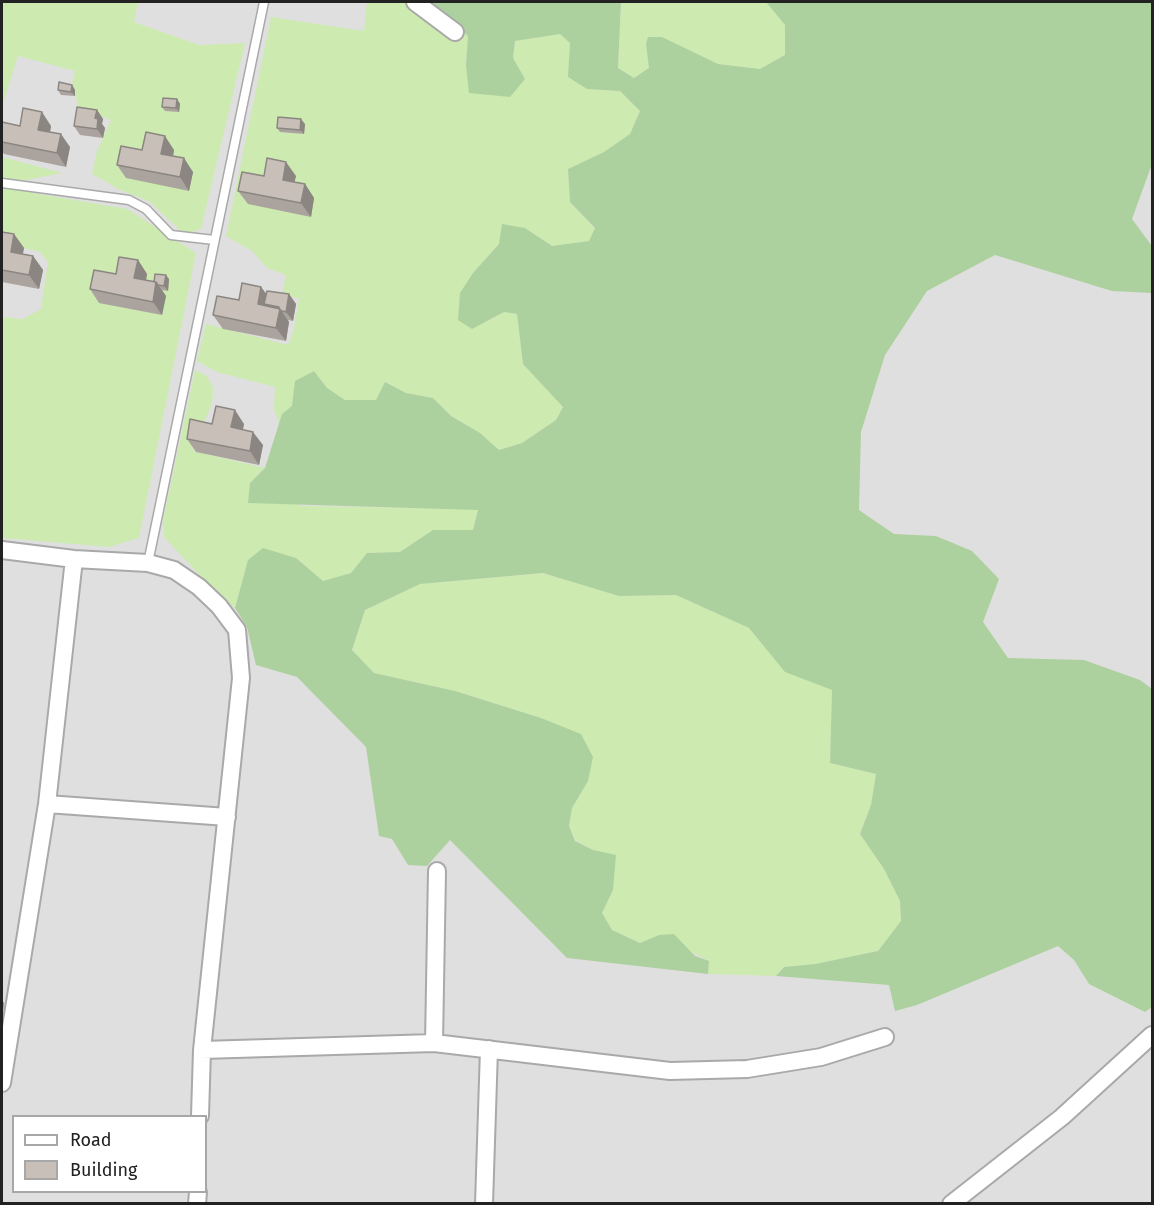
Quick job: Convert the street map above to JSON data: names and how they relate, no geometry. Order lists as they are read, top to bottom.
{
  "legend": ["Road", "Building"]
}
